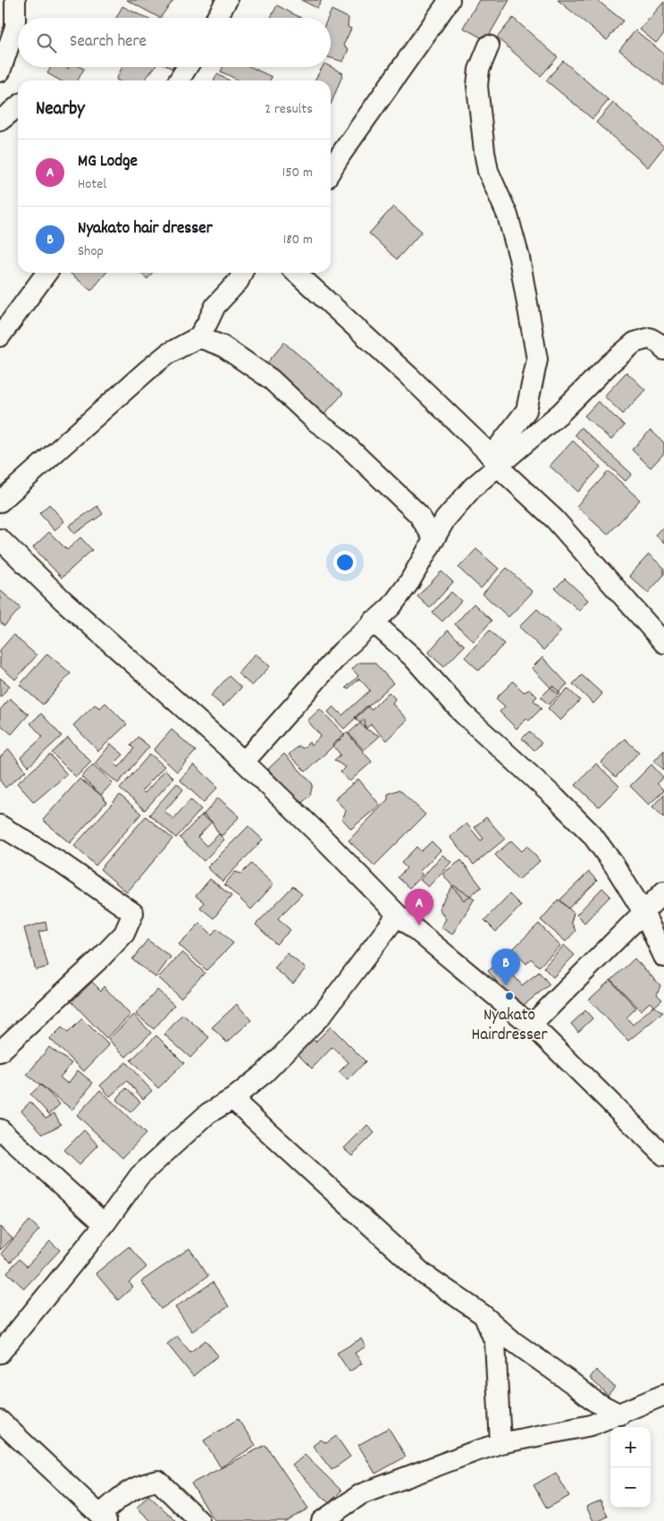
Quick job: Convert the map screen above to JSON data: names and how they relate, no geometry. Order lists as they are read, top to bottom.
{
  "places": ["Nyakato Hairdresser"],
  "page": {
    "search": "Search here",
    "heading": ["Nearby", "2 results"],
    "list": [
      {
        "mark": "A",
        "name": "MG Lodge",
        "note": "Hotel",
        "value": "150 m"
      },
      {
        "mark": "B",
        "name": "Nyakato hair dresser",
        "note": "Shop",
        "value": "180 m"
      }
    ],
    "pins": ["A", "B"],
    "map_buttons": ["+", "−"]
  }
}
